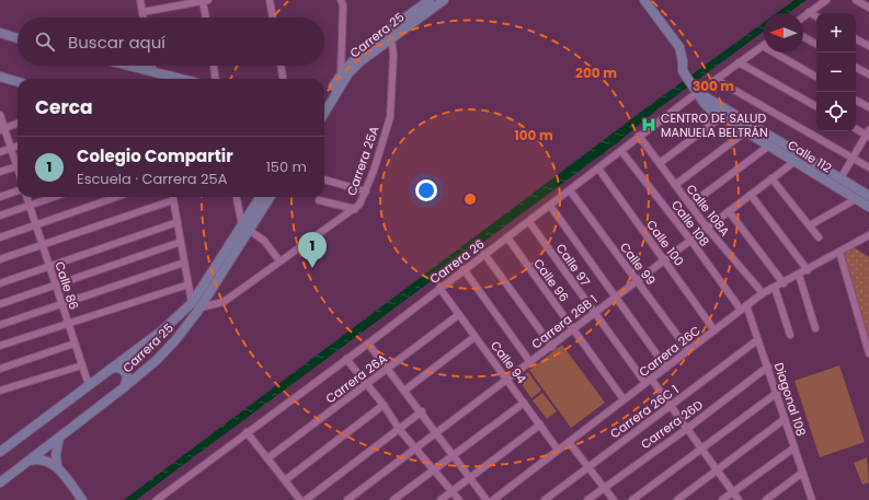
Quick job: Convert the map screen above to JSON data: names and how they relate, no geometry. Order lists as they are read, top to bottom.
{
  "streets": {
    "main road": ["Carrera 25", "Calle 112"],
    "street": [
      "Carrera 25A",
      "Calle 108A",
      "Calle 108",
      "Calle 100",
      "Carrera 26",
      "Calle 99",
      "Calle 97",
      "Calle 96",
      "Calle 86",
      "Carrera 26B 1",
      "Carrera 26C",
      "Calle 94",
      "Carrera 26A",
      "Diagonal 108",
      "Carrera 26C 1",
      "Carrera 26D"
    ]
  },
  "crossings": [
    ["Carrera 25", "Carrera 25A"],
    ["Carrera 25", "Calle 86"],
    ["Calle 112", "Carrera 26"],
    ["Calle 112", "Carrera 26B 1"],
    ["Calle 108A", "Carrera 26"],
    ["Calle 108A", "Carrera 26B 1"],
    ["Calle 108A", "Carrera 26C"],
    ["Calle 108", "Carrera 26"],
    ["Calle 108", "Carrera 26B 1"],
    ["Calle 108", "Carrera 26C"],
    ["Calle 108", "Diagonal 108"],
    ["Calle 100", "Carrera 26"],
    ["Calle 100", "Carrera 26B 1"],
    ["Calle 100", "Carrera 26C"],
    ["Carrera 26", "Calle 99"],
    ["Carrera 26", "Calle 97"],
    ["Carrera 26", "Calle 96"],
    ["Carrera 26", "Calle 94"],
    ["Calle 99", "Carrera 26B 1"],
    ["Calle 99", "Carrera 26C"],
    ["Calle 97", "Carrera 26B 1"],
    ["Calle 97", "Carrera 26C"],
    ["Calle 97", "Carrera 26C 1"],
    ["Calle 97", "Carrera 26D"],
    ["Calle 96", "Carrera 26B 1"],
    ["Calle 96", "Carrera 26C"],
    ["Carrera 26B 1", "Calle 94"],
    ["Carrera 26C", "Calle 94"],
    ["Carrera 26C", "Diagonal 108"],
    ["Calle 94", "Carrera 26A"],
    ["Diagonal 108", "Carrera 26C 1"],
    ["Diagonal 108", "Carrera 26D"]
  ],
  "places": {
    "hospital": ["CENTRO DE SALUD MANUELA BELTRÁN"]
  },
  "north": "left",
  "page": {
    "map_buttons": ["+", "−"],
    "search": "Buscar aquí",
    "heading": "Cerca",
    "list": [
      {
        "mark": "1",
        "name": "Colegio Compartir",
        "note": "Escuela · Carrera 25A",
        "value": "150 m"
      }
    ],
    "pins": "1"
  },
  "rings": ["200 m", "300 m", "100 m"]
}
